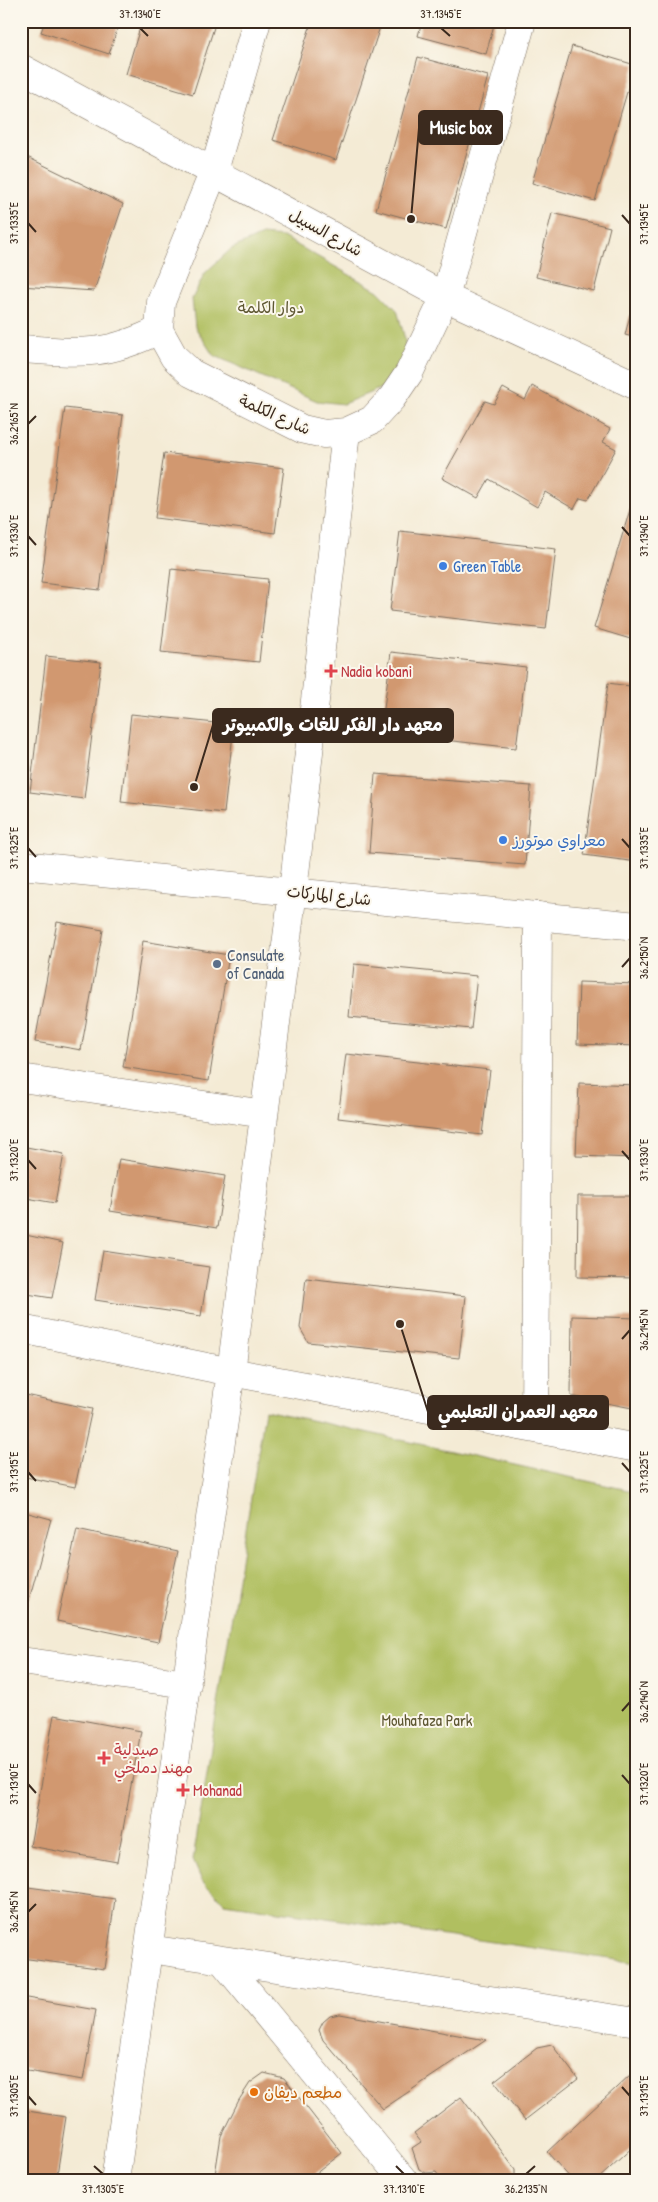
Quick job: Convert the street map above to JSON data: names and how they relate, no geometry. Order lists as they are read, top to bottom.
{
  "streets": {
    "street": ["شارع السبيل", "شارع الكلمة", "شارع الماركات"]
  },
  "crossings": [
    ["شارع السبيل", "شارع الكلمة"]
  ],
  "parks": ["دوار الكلمة", "Mouhafaza Park"],
  "places": {
    "other": [
      "Music box",
      "Green Table",
      "معهد دار الفكر للغات والكمبيوتر",
      "معراوي موتورز",
      "Consulate of Canada",
      "معهد العمران التعليمي",
      "مطعم ديفان"
    ],
    "health": ["Nadia kobani", "صيدلية مهند دملخي", "Mohanad"]
  },
  "coordinates": [
    "37.1340°E",
    "37.1345°E",
    "37.1335°E",
    "36.2165°N",
    "37.1330°E",
    "37.1325°E",
    "36.2150°N",
    "37.1320°E",
    "36.2145°N",
    "37.1315°E",
    "36.2140°N",
    "37.1310°E",
    "37.1305°E",
    "36.2135°N"
  ]
}
